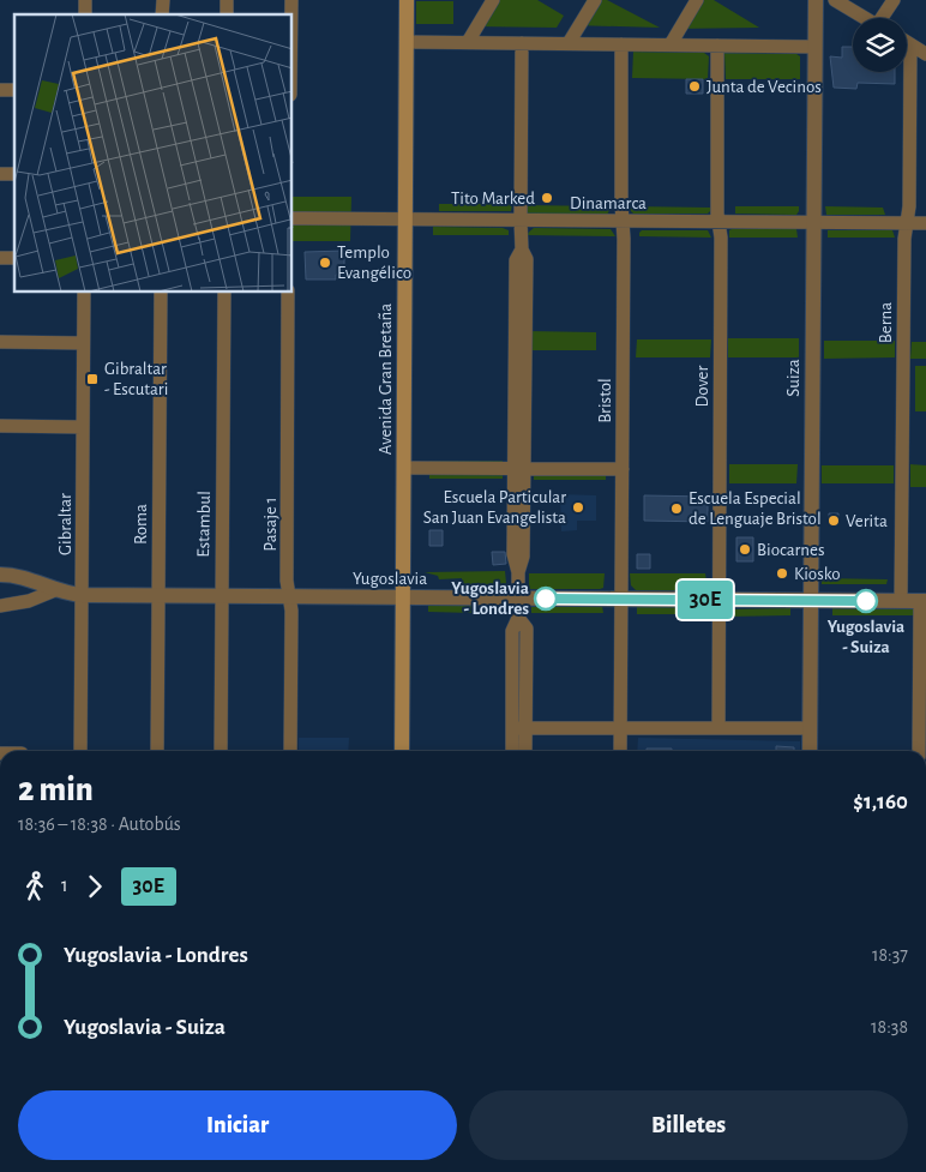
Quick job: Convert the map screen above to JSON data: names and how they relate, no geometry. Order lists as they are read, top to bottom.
{
  "streets": {
    "main road": ["Avenida Gran Bretaña"],
    "street": [
      "Dinamarca",
      "Berna",
      "Suiza",
      "Dover",
      "Bristol",
      "Gibraltar",
      "Roma",
      "Estambul",
      "Pasaje 1",
      "Yugoslavia"
    ]
  },
  "crossings": [
    ["Dinamarca", "Berna"],
    ["Dinamarca", "Suiza"],
    ["Dinamarca", "Avenida Gran Bretaña"],
    ["Dinamarca", "Dover"],
    ["Dinamarca", "Bristol"],
    ["Berna", "Yugoslavia"],
    ["Suiza", "Yugoslavia"],
    ["Avenida Gran Bretaña", "Yugoslavia"],
    ["Dover", "Yugoslavia"],
    ["Bristol", "Yugoslavia"],
    ["Gibraltar", "Yugoslavia"],
    ["Roma", "Yugoslavia"],
    ["Estambul", "Yugoslavia"],
    ["Pasaje 1", "Yugoslavia"]
  ],
  "places": {
    "other": [
      "Junta de Vecinos",
      "Tito Marked",
      "Templo Evangélico",
      "Escuela Particular San Juan Evangelista",
      "Escuela Especial de Lenguaje Bristol",
      "Verita",
      "Biocarnes",
      "Kiosko",
      "Yugoslavia - Londres",
      "Yugoslavia - Suiza"
    ],
    "transit": ["Gibraltar - Escutari"]
  },
  "lines": ["bus line 30E"],
  "page": {
    "on_map": "30E",
    "heading": ["2 min", "18:36 – 18:38 · Autobús", "$1,160"],
    "legs": ["1", "30E"],
    "list": [
      {
        "name": "Yugoslavia - Londres",
        "value": "18:37"
      },
      {
        "name": "Yugoslavia - Suiza",
        "value": "18:38"
      }
    ],
    "buttons": ["Iniciar", "Billetes"]
  }
}
